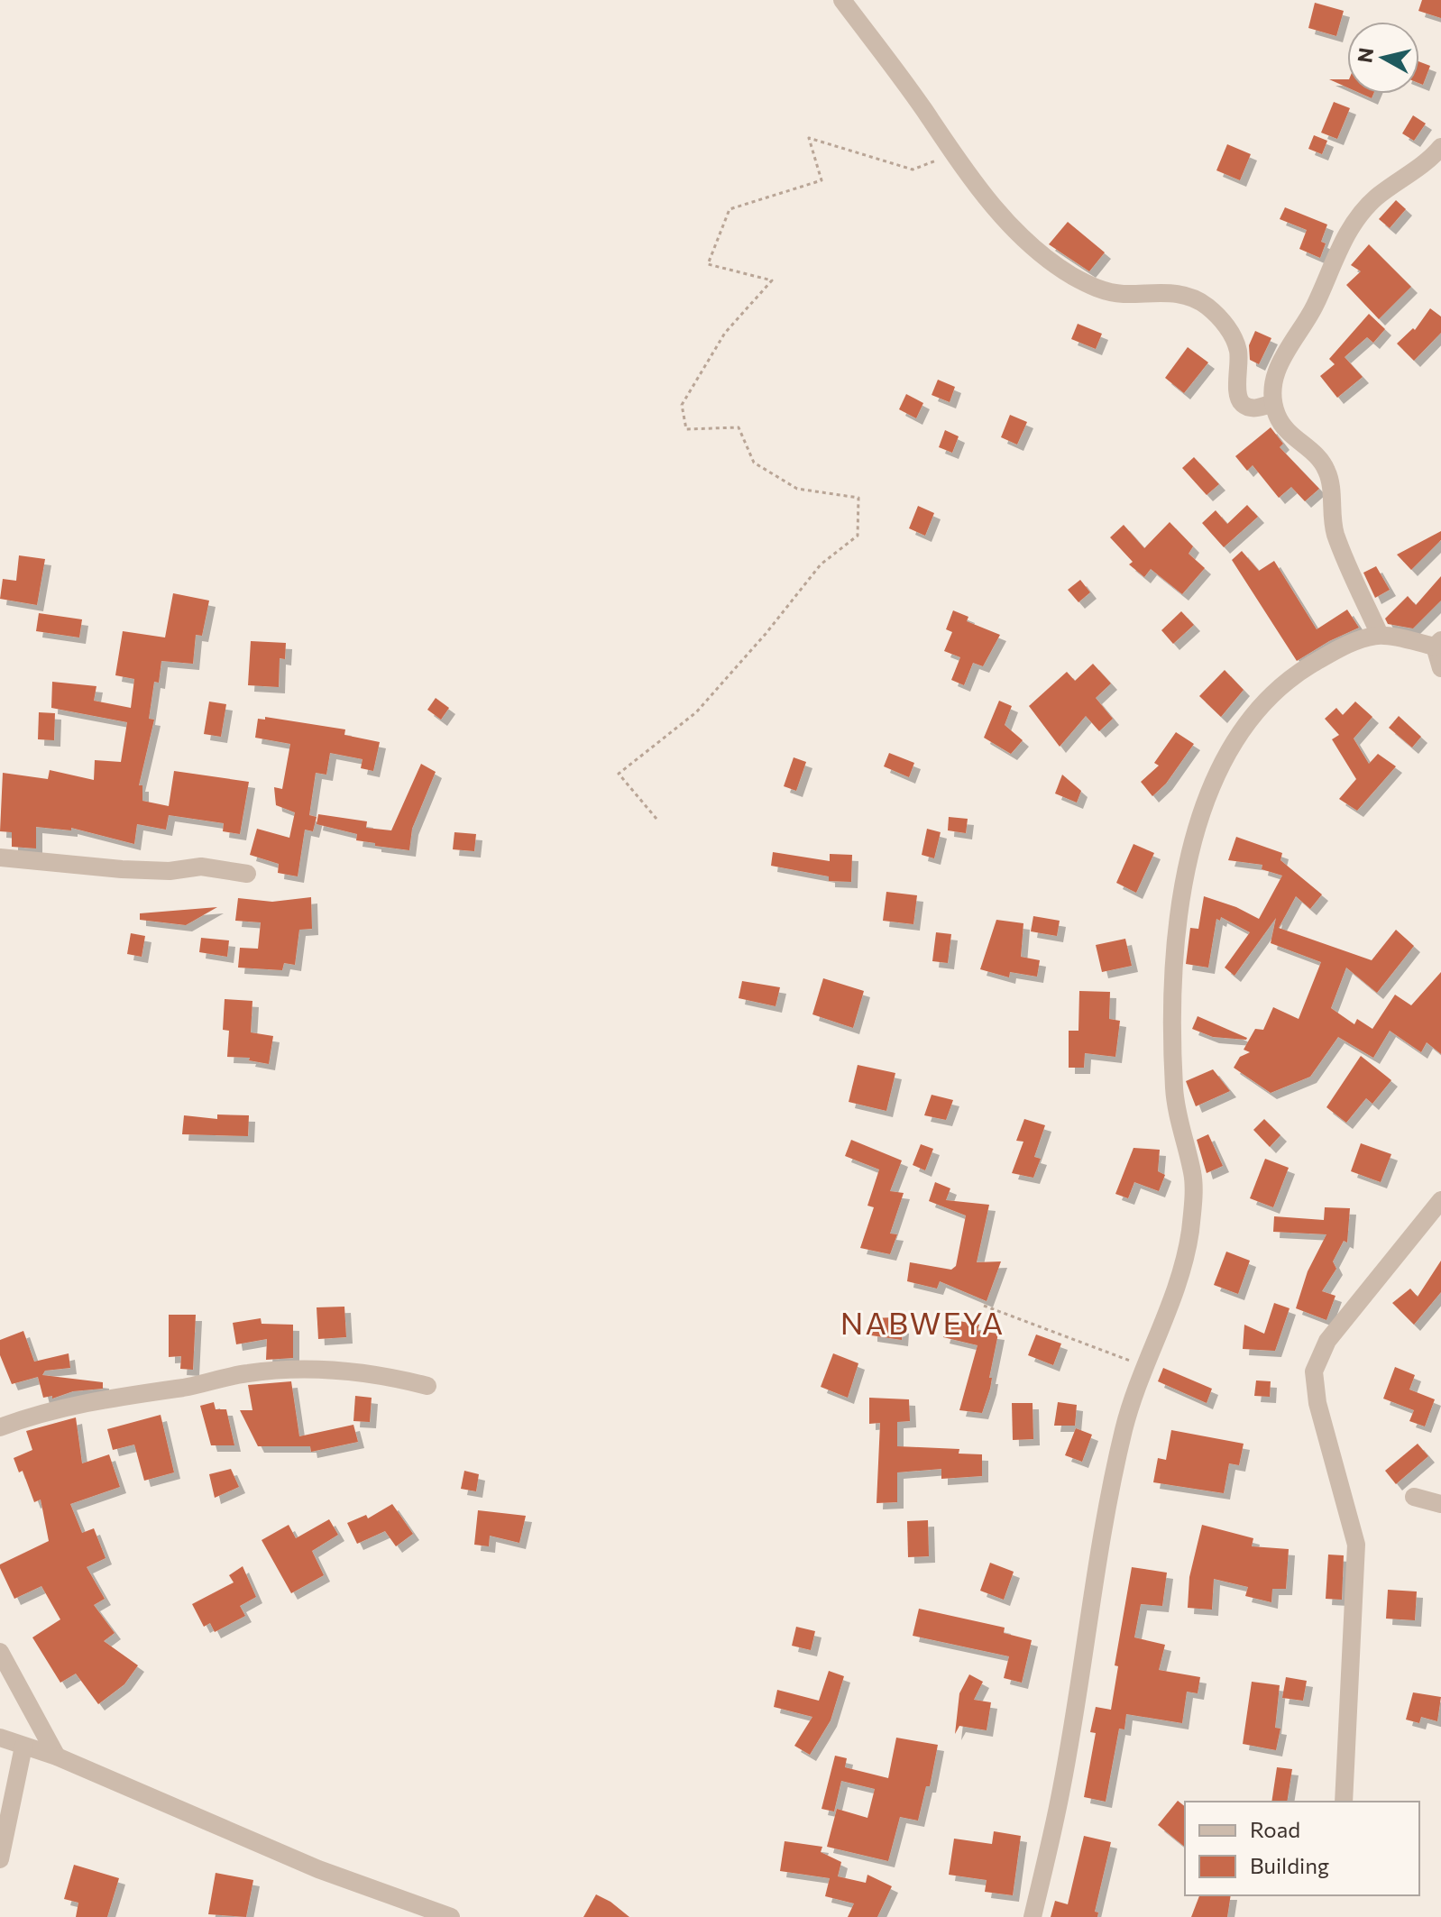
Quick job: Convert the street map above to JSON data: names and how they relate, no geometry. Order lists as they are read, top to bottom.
{
  "districts": ["NABWEYA"],
  "legend": ["Road", "Building"],
  "north": "left"
}
